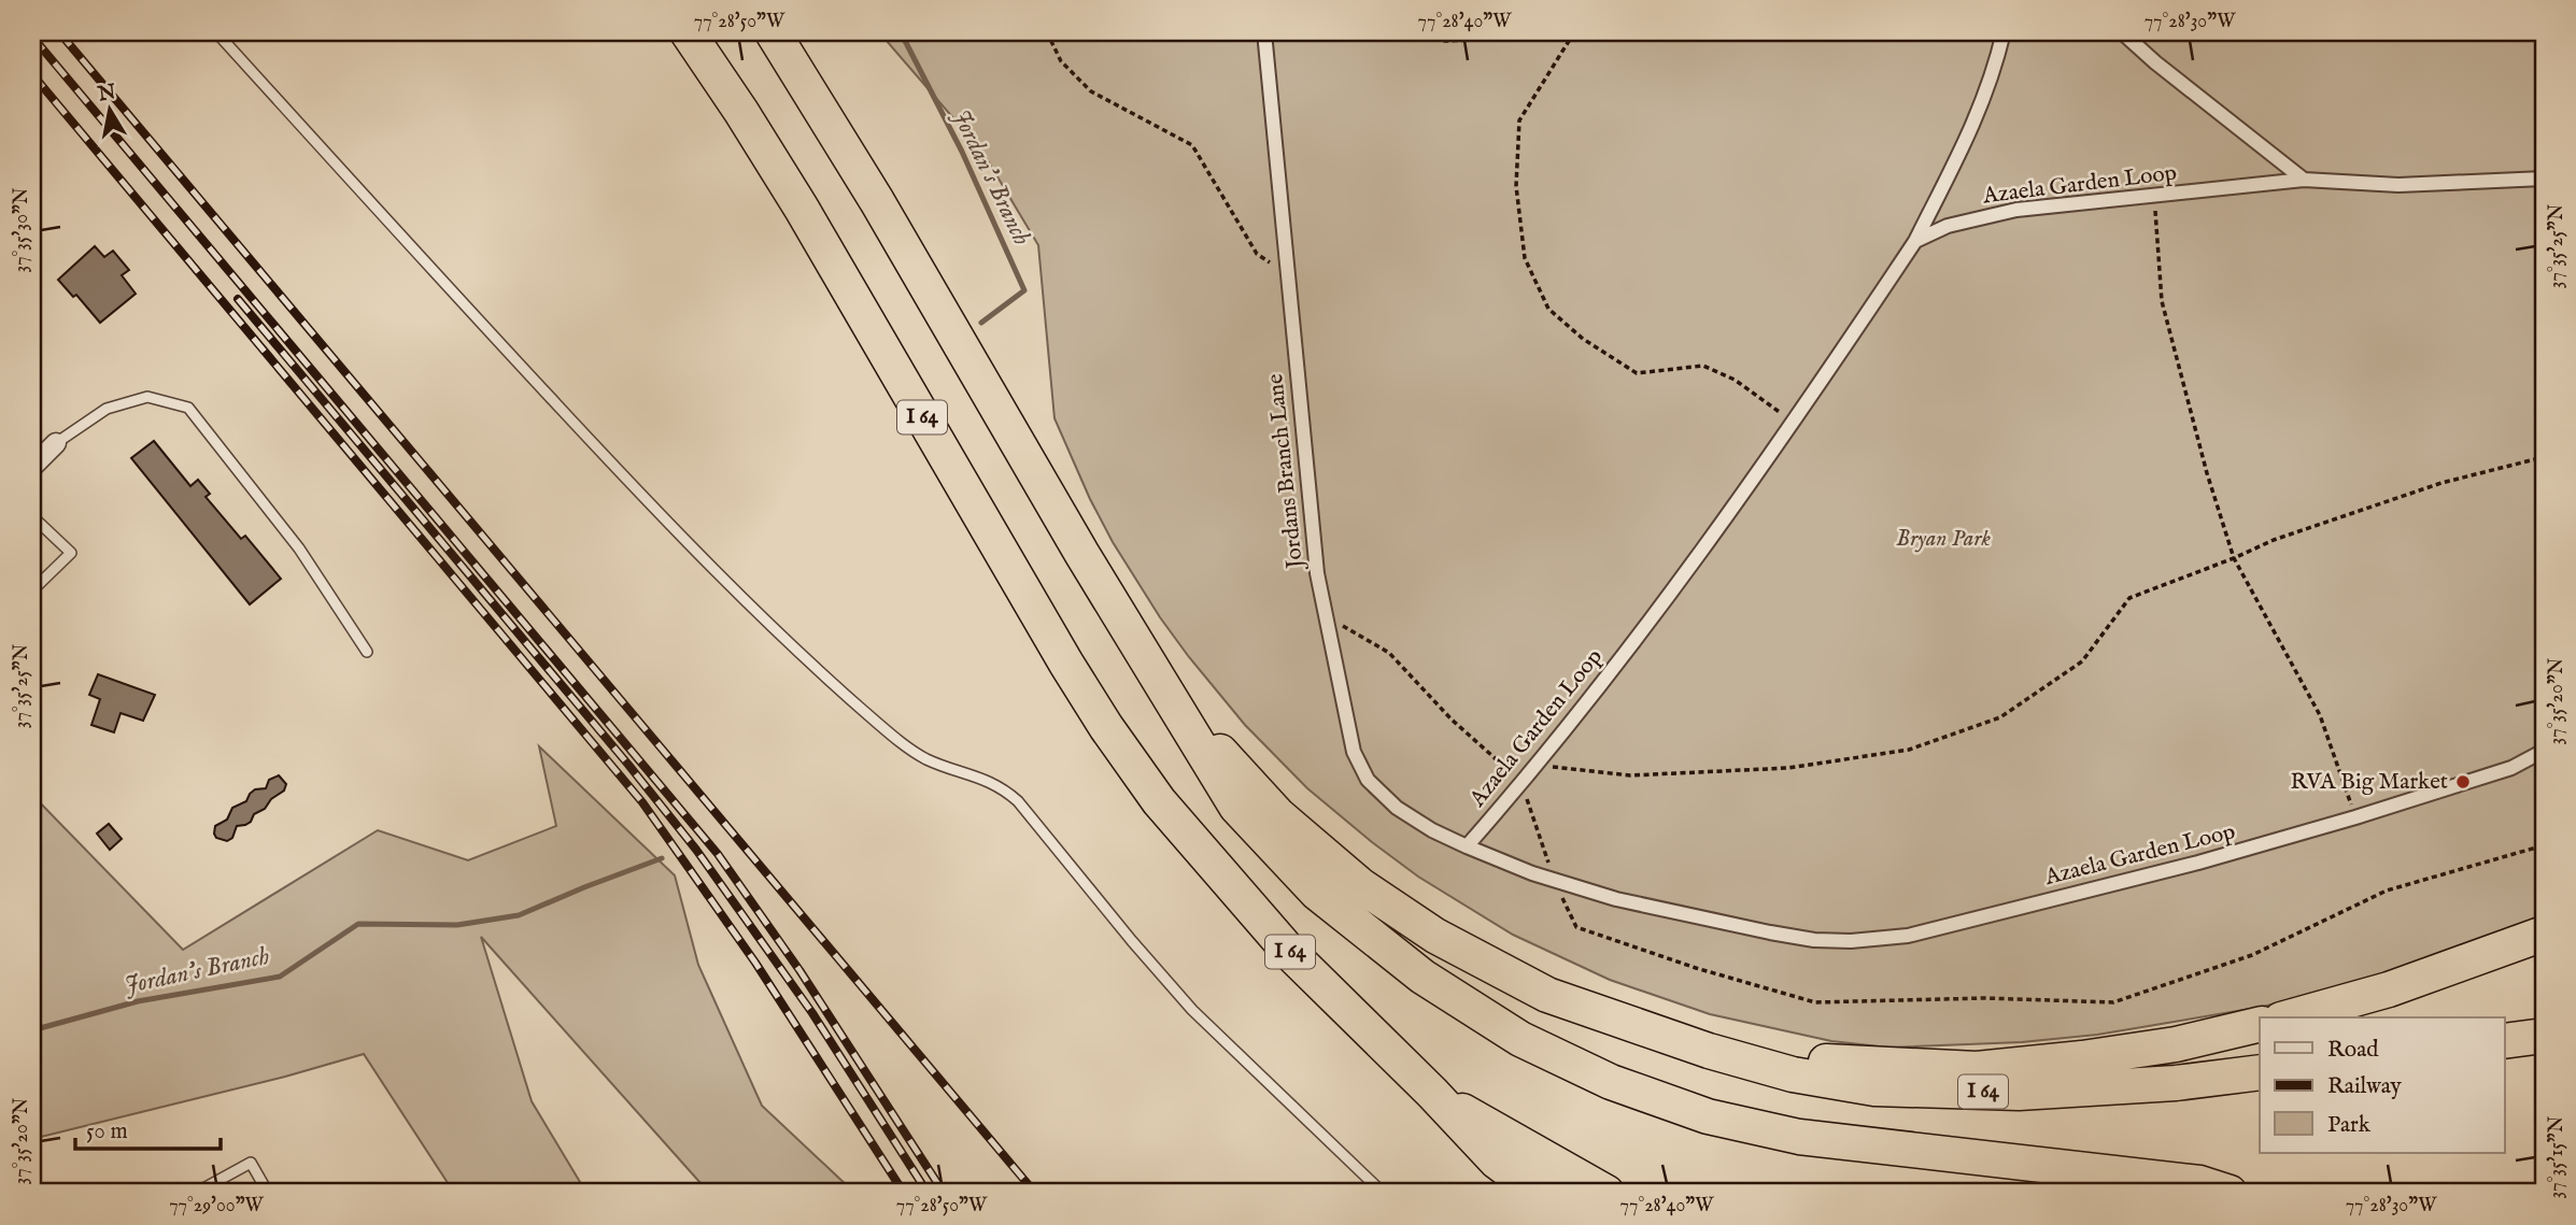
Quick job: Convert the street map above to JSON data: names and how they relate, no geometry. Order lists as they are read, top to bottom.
{
  "streets": {
    "highway": ["I 64"],
    "street": ["Azaela Garden Loop", "Jordans Branch Lane"]
  },
  "crossings": [
    ["Azaela Garden Loop", "Jordans Branch Lane"]
  ],
  "water": ["Jordan's Branch"],
  "parks": ["Bryan Park"],
  "places": ["RVA Big Market"],
  "legend": ["Road", "Railway", "Park"],
  "scale_bar": "50 m",
  "north": "top",
  "coordinates": [
    "77°28'50\"W",
    "77°28'40\"W",
    "77°28'30\"W",
    "37°35'30\"N",
    "37°35'25\"N",
    "37°35'20\"N",
    "37°35'15\"N",
    "77°29'00\"W"
  ]
}
